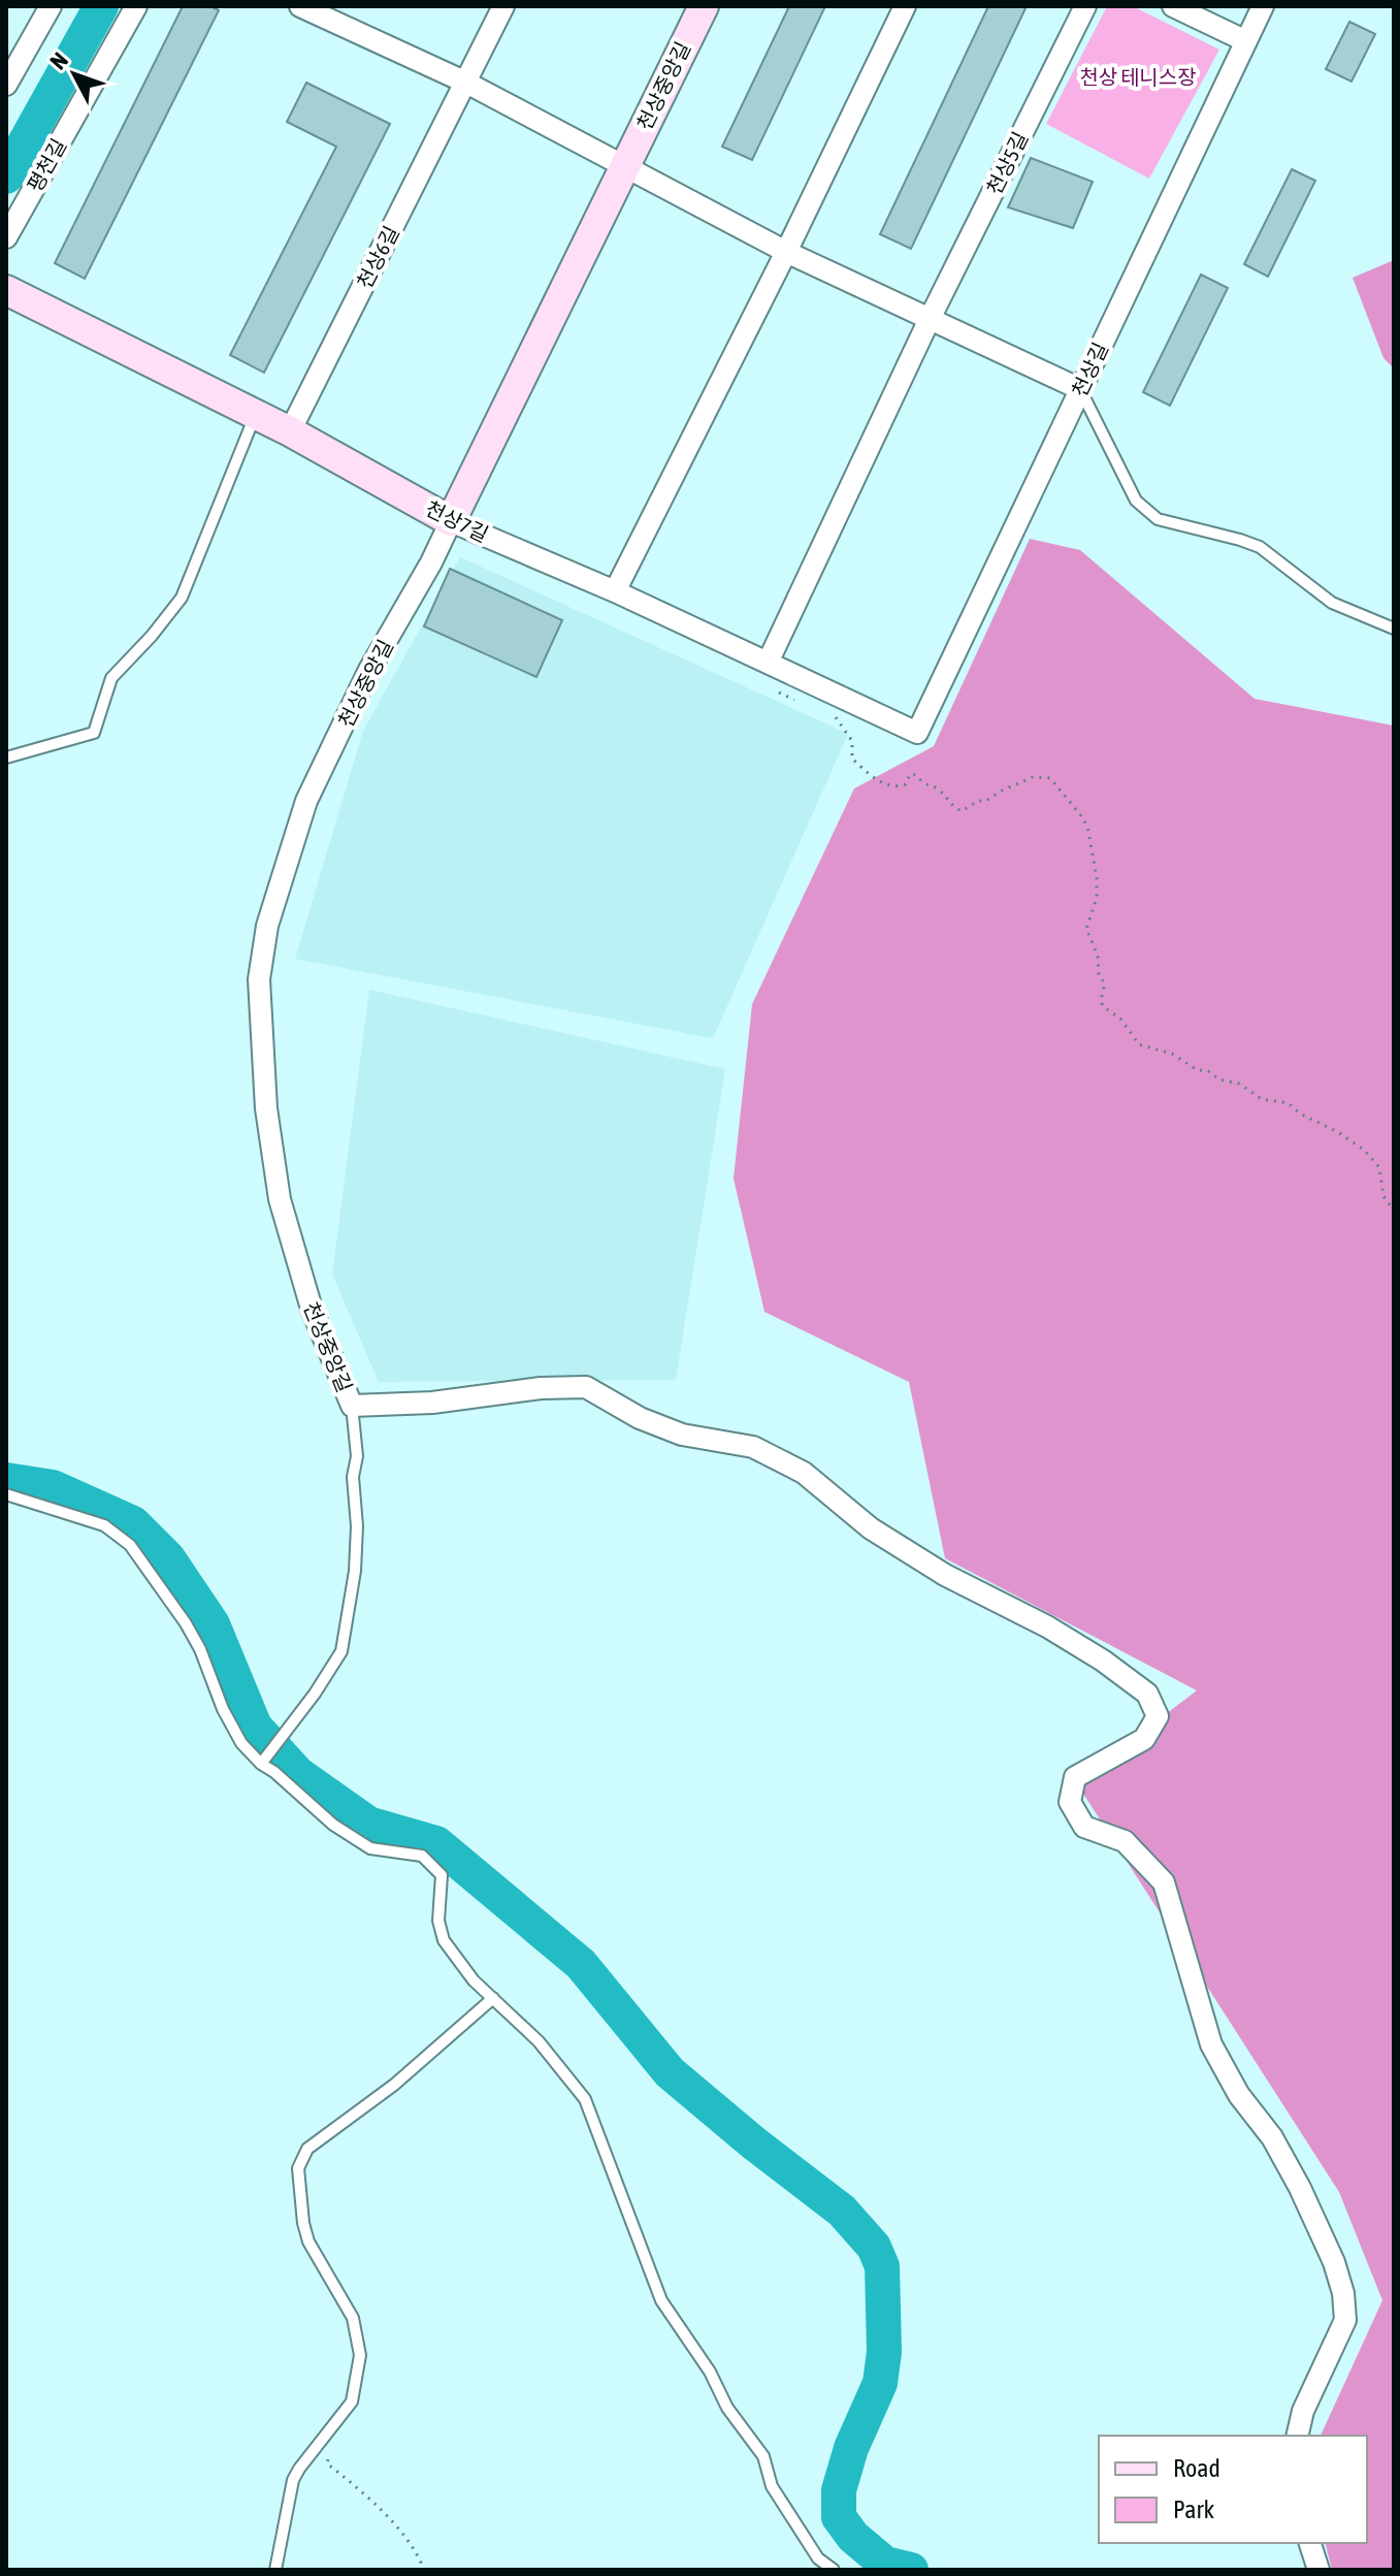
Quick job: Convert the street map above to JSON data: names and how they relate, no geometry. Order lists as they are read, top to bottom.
{
  "streets": {
    "street": [
      "천상중앙길",
      "천상5길",
      "평천길",
      "천상6길",
      "천상길",
      "천상7길"
    ]
  },
  "crossings": [
    ["천상중앙길", "천상7길"],
    ["천상6길", "천상7길"],
    ["천상길", "천상7길"]
  ],
  "parks": ["천상 테니스장"],
  "legend": ["Road", "Park"],
  "north": "top left"
}
